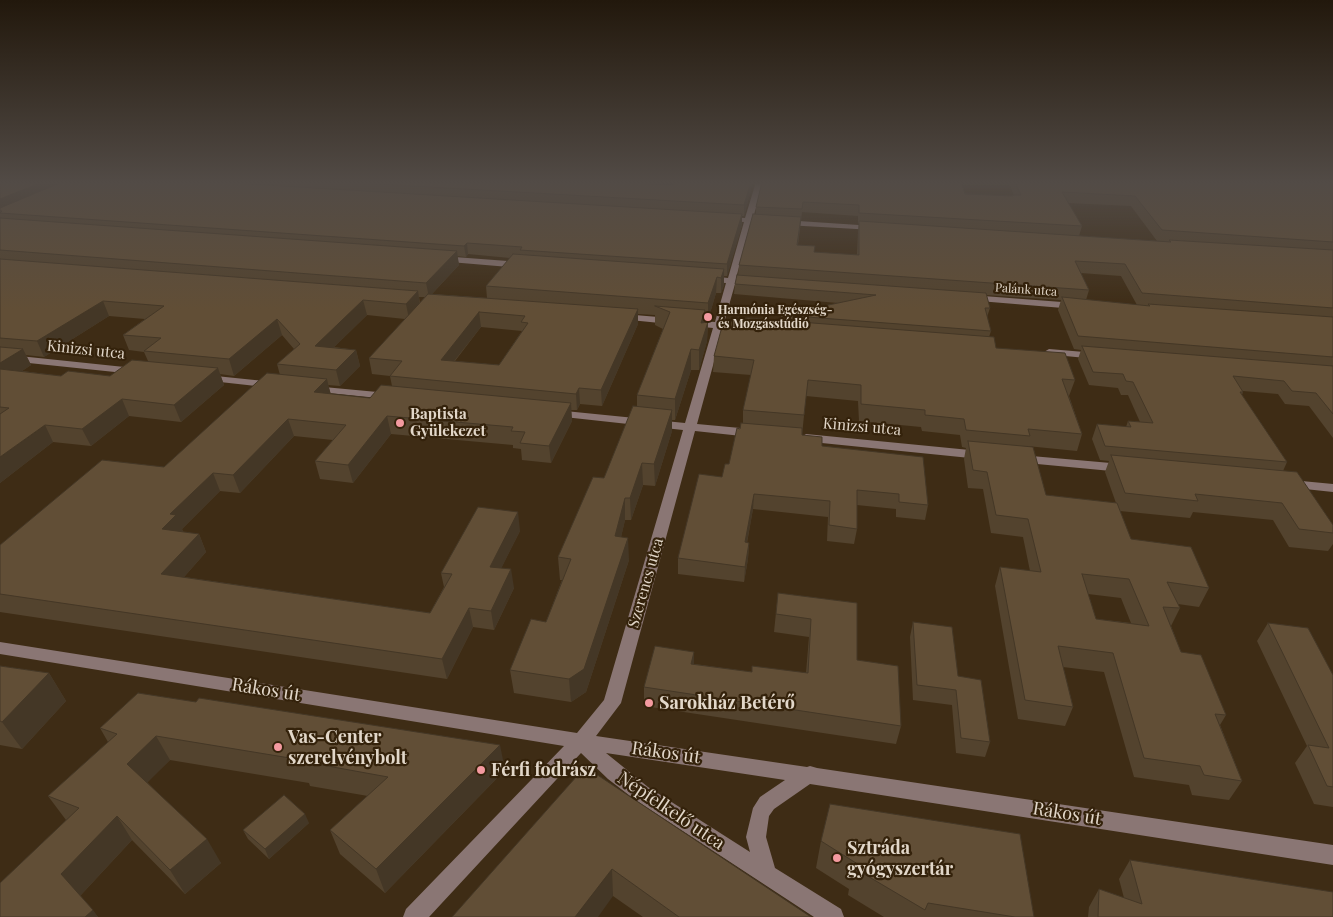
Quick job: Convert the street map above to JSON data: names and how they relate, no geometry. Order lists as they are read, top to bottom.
{
  "streets": {
    "street": [
      "Palánk utca",
      "Kinizsi utca",
      "Szerencs utca",
      "Rákos út",
      "Népfelkelő utca"
    ]
  },
  "crossings": [
    ["Szerencs utca", "Rákos út"],
    ["Szerencs utca", "Népfelkelő utca"],
    ["Rákos út", "Népfelkelő utca"]
  ],
  "places": [
    "Harmónia Egészség- és Mozgásstúdió",
    "Baptista Gyülekezet",
    "Sarokház Betérő",
    "Vas-Center szerelvénybolt",
    "Férfi fodrász",
    "Sztráda gyógyszertár"
  ]
}
